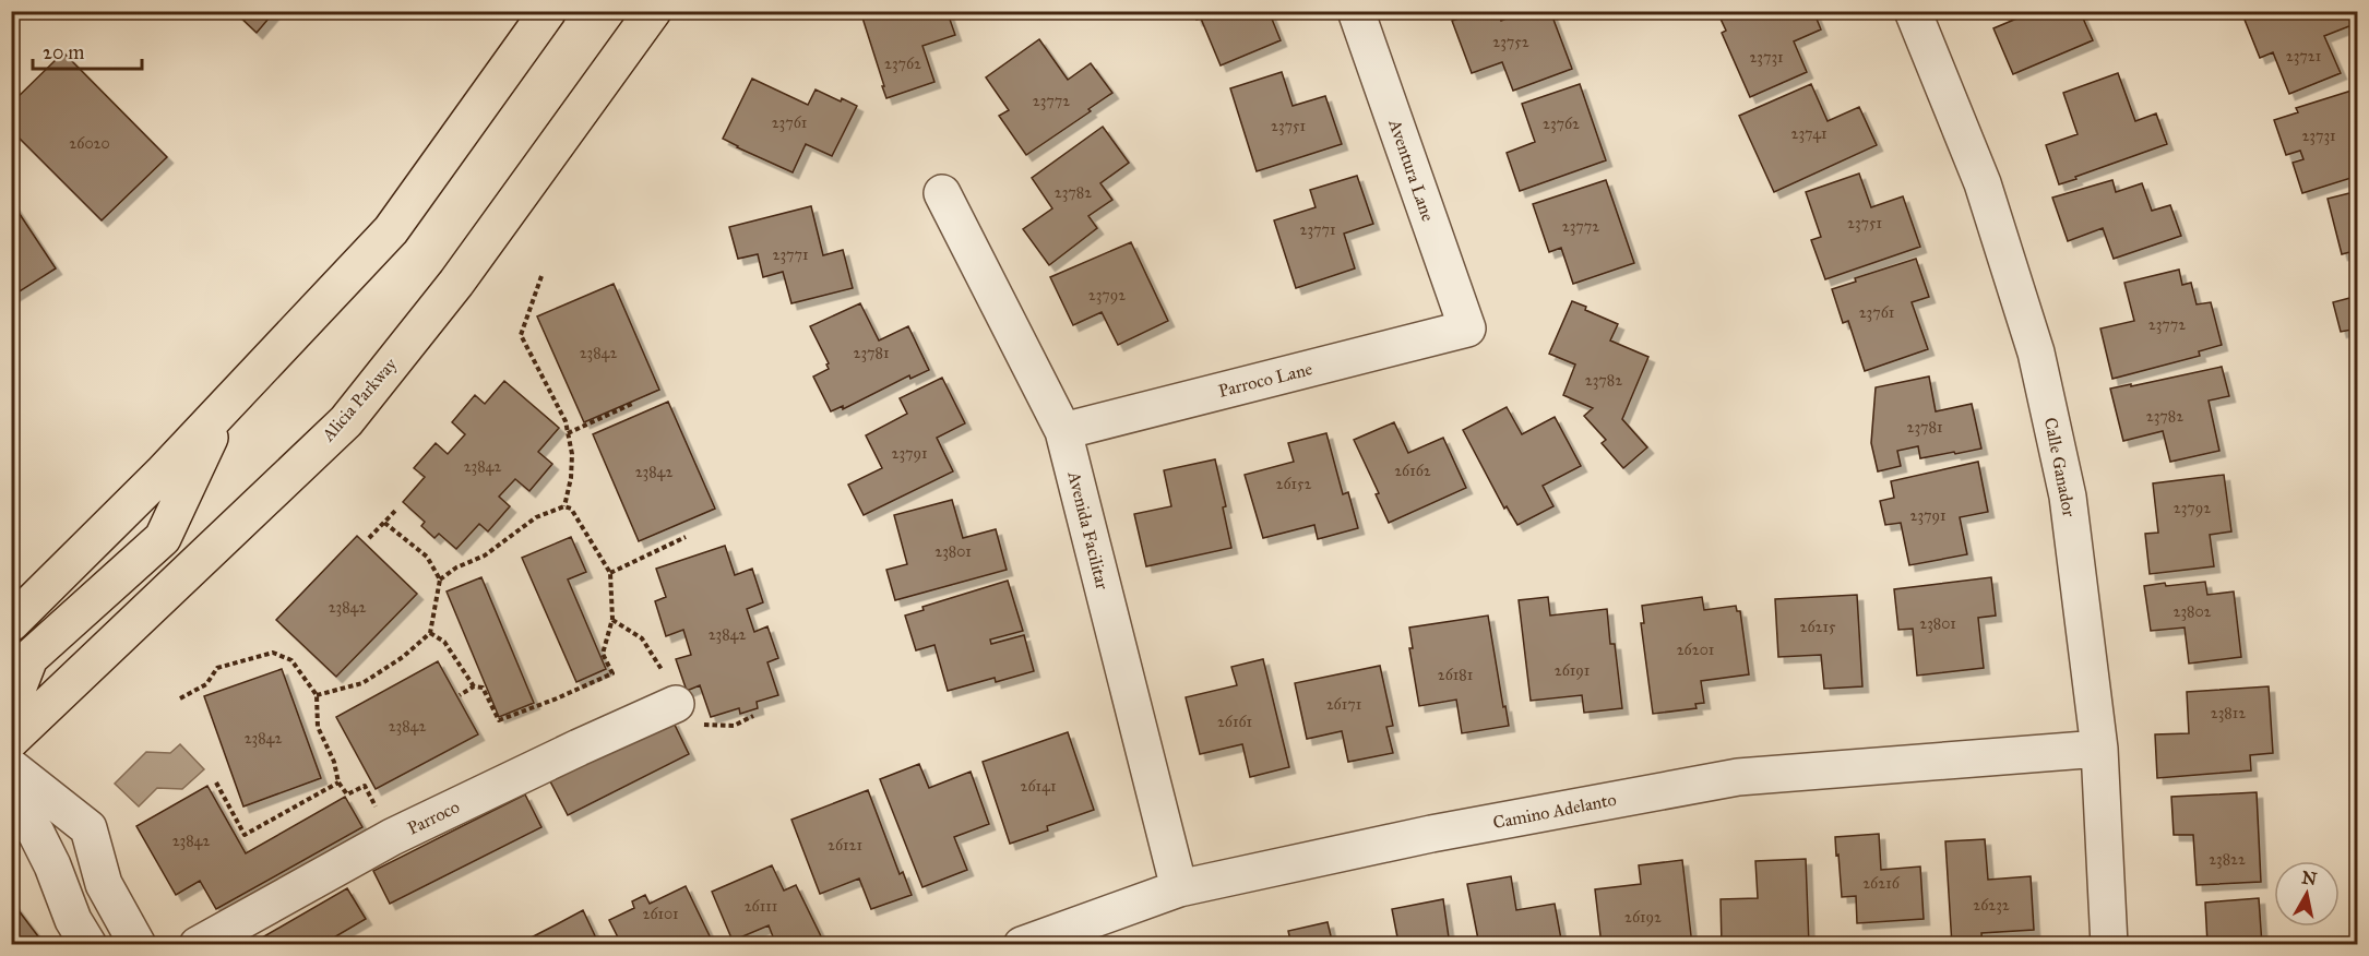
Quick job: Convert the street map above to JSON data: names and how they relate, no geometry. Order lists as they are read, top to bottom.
{
  "streets": {
    "main road": ["Alicia Parkway"],
    "street": [
      "Aventura Lane",
      "Parroco Lane",
      "Calle Ganador",
      "Avenida Facilitar",
      "Camino Adelanto",
      "Parroco"
    ]
  },
  "crossings": [
    ["Aventura Lane", "Parroco Lane"],
    ["Parroco Lane", "Avenida Facilitar"],
    ["Calle Ganador", "Camino Adelanto"],
    ["Avenida Facilitar", "Camino Adelanto"]
  ],
  "house_numbers": [
    "23752",
    "23721",
    "23731",
    "23762",
    "23772",
    "23761",
    "23762",
    "23751",
    "23741",
    "23731",
    "26020",
    "23782",
    "23751",
    "23772",
    "23771",
    "23771",
    "23792",
    "23761",
    "23772",
    "23842",
    "23781",
    "23782",
    "23782",
    "23781",
    "23791",
    "23842",
    "26162",
    "23842",
    "26152",
    "23792",
    "23791",
    "23801",
    "23842",
    "23802",
    "23801",
    "26215",
    "23842",
    "26201",
    "26191",
    "26181",
    "26171",
    "23812",
    "26161",
    "23842",
    "23842",
    "26141",
    "23842",
    "26121",
    "23822",
    "26216",
    "26232",
    "26111",
    "26101",
    "26192"
  ],
  "scale_bar": "20 m",
  "north": "top"
}
